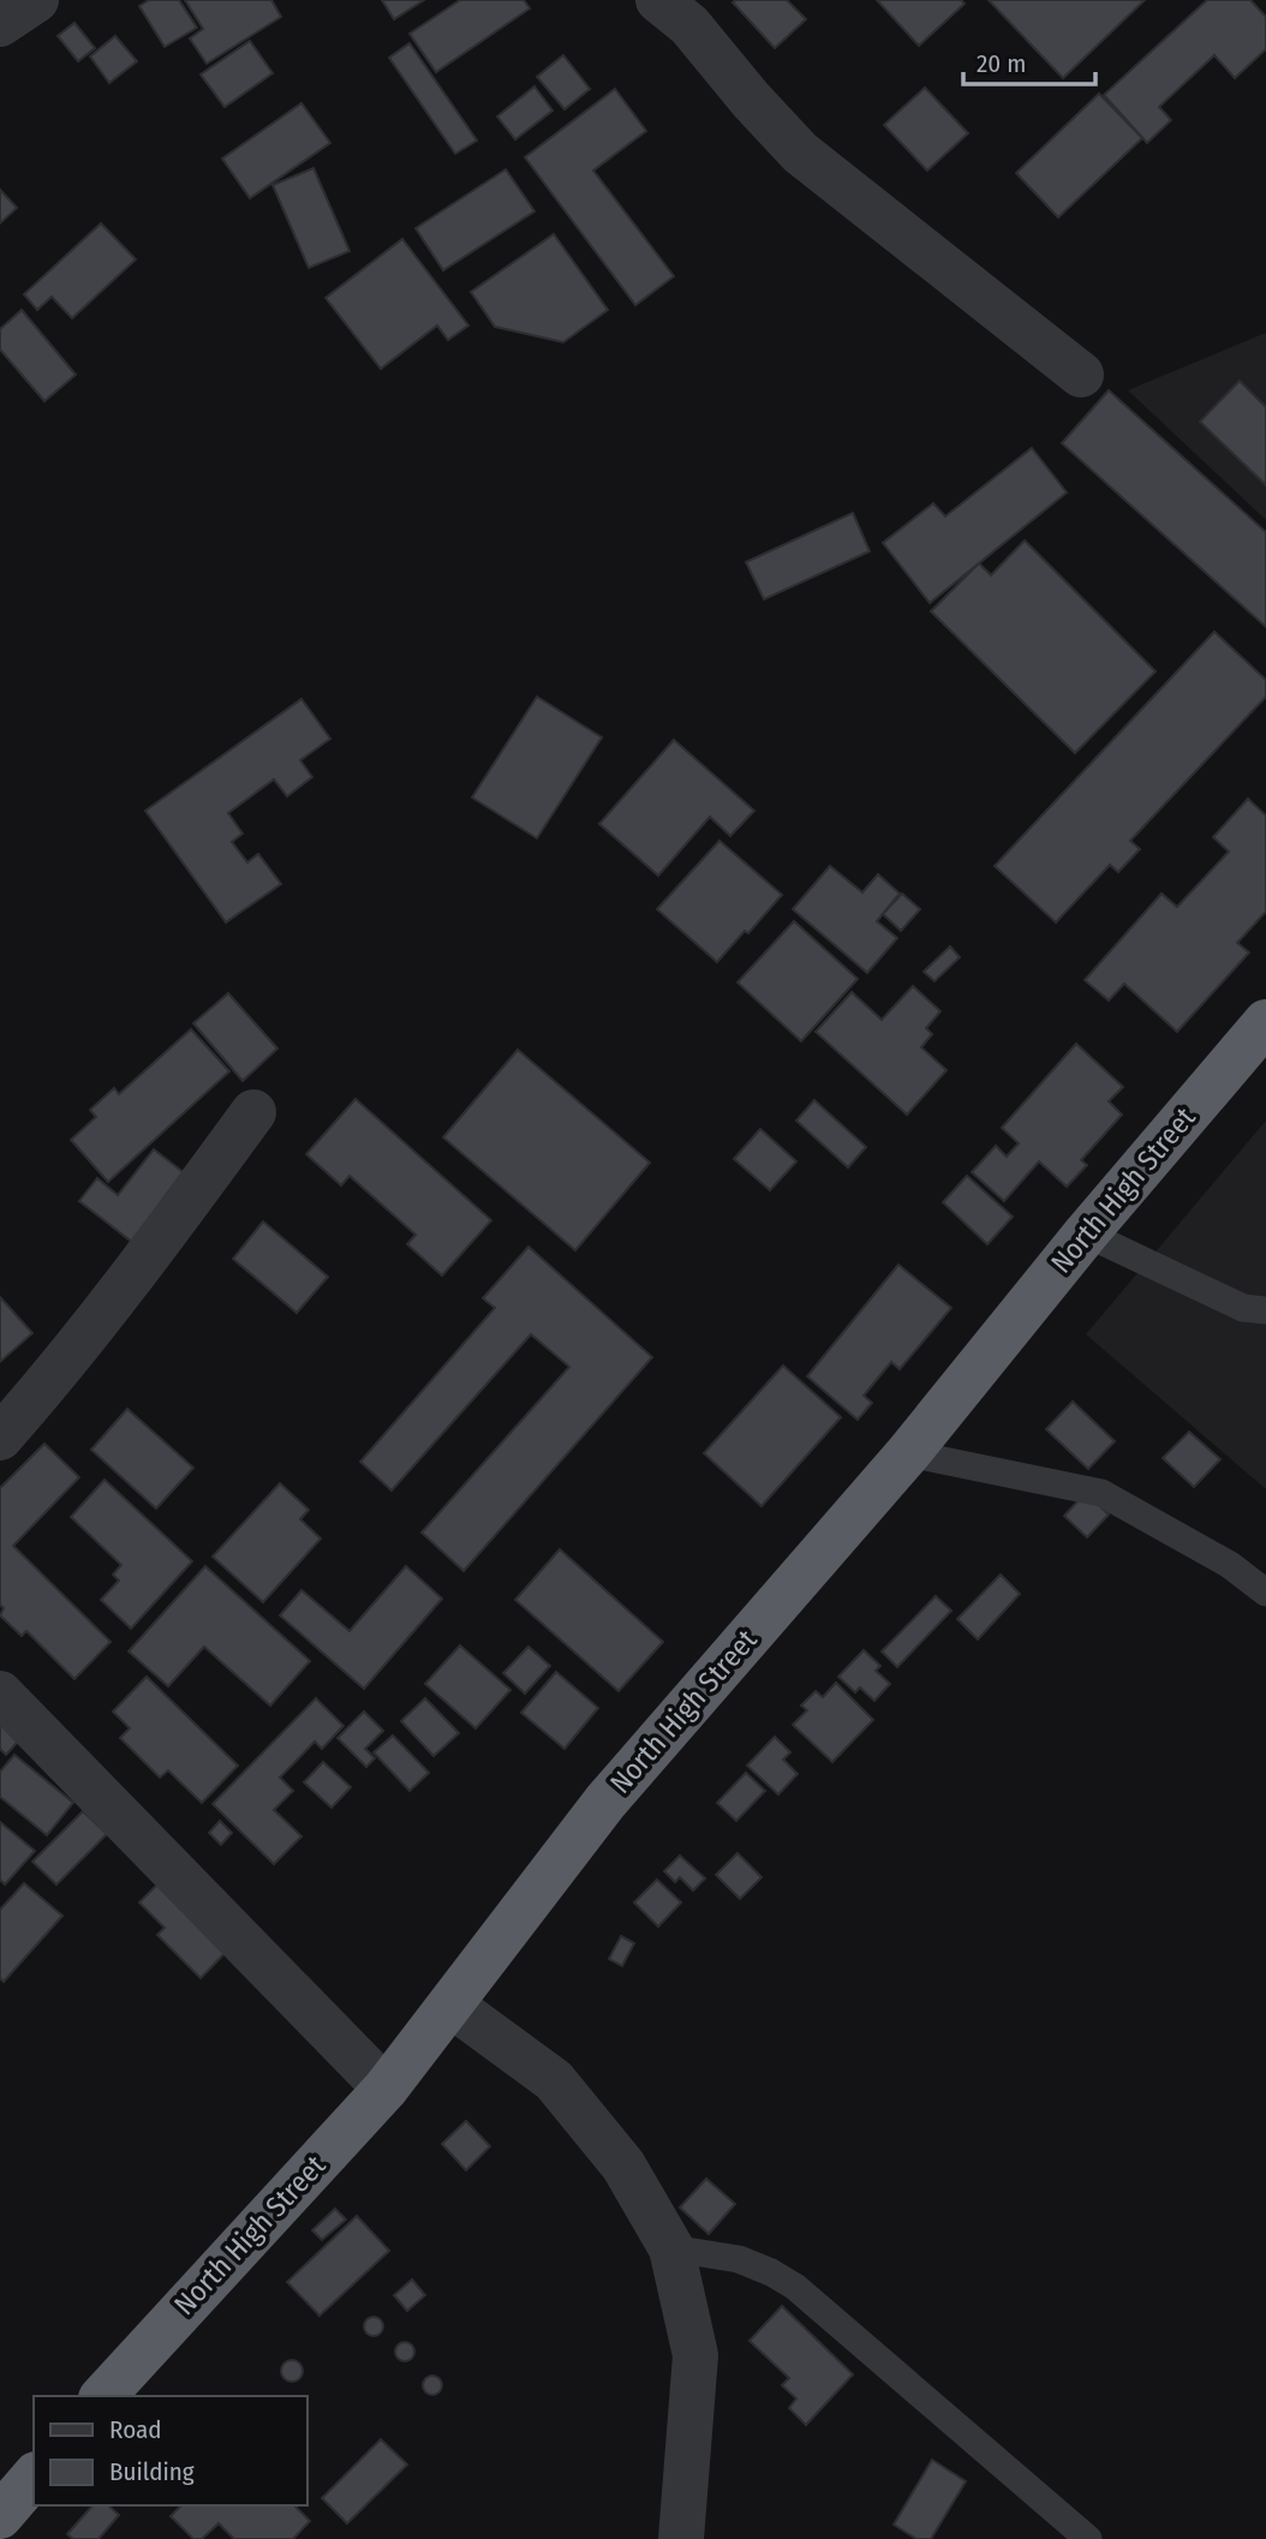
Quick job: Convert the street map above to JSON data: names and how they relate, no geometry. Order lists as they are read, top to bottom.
{
  "streets": {
    "highway": ["North High Street"]
  },
  "legend": ["Road", "Building"],
  "scale_bar": "20 m"
}
